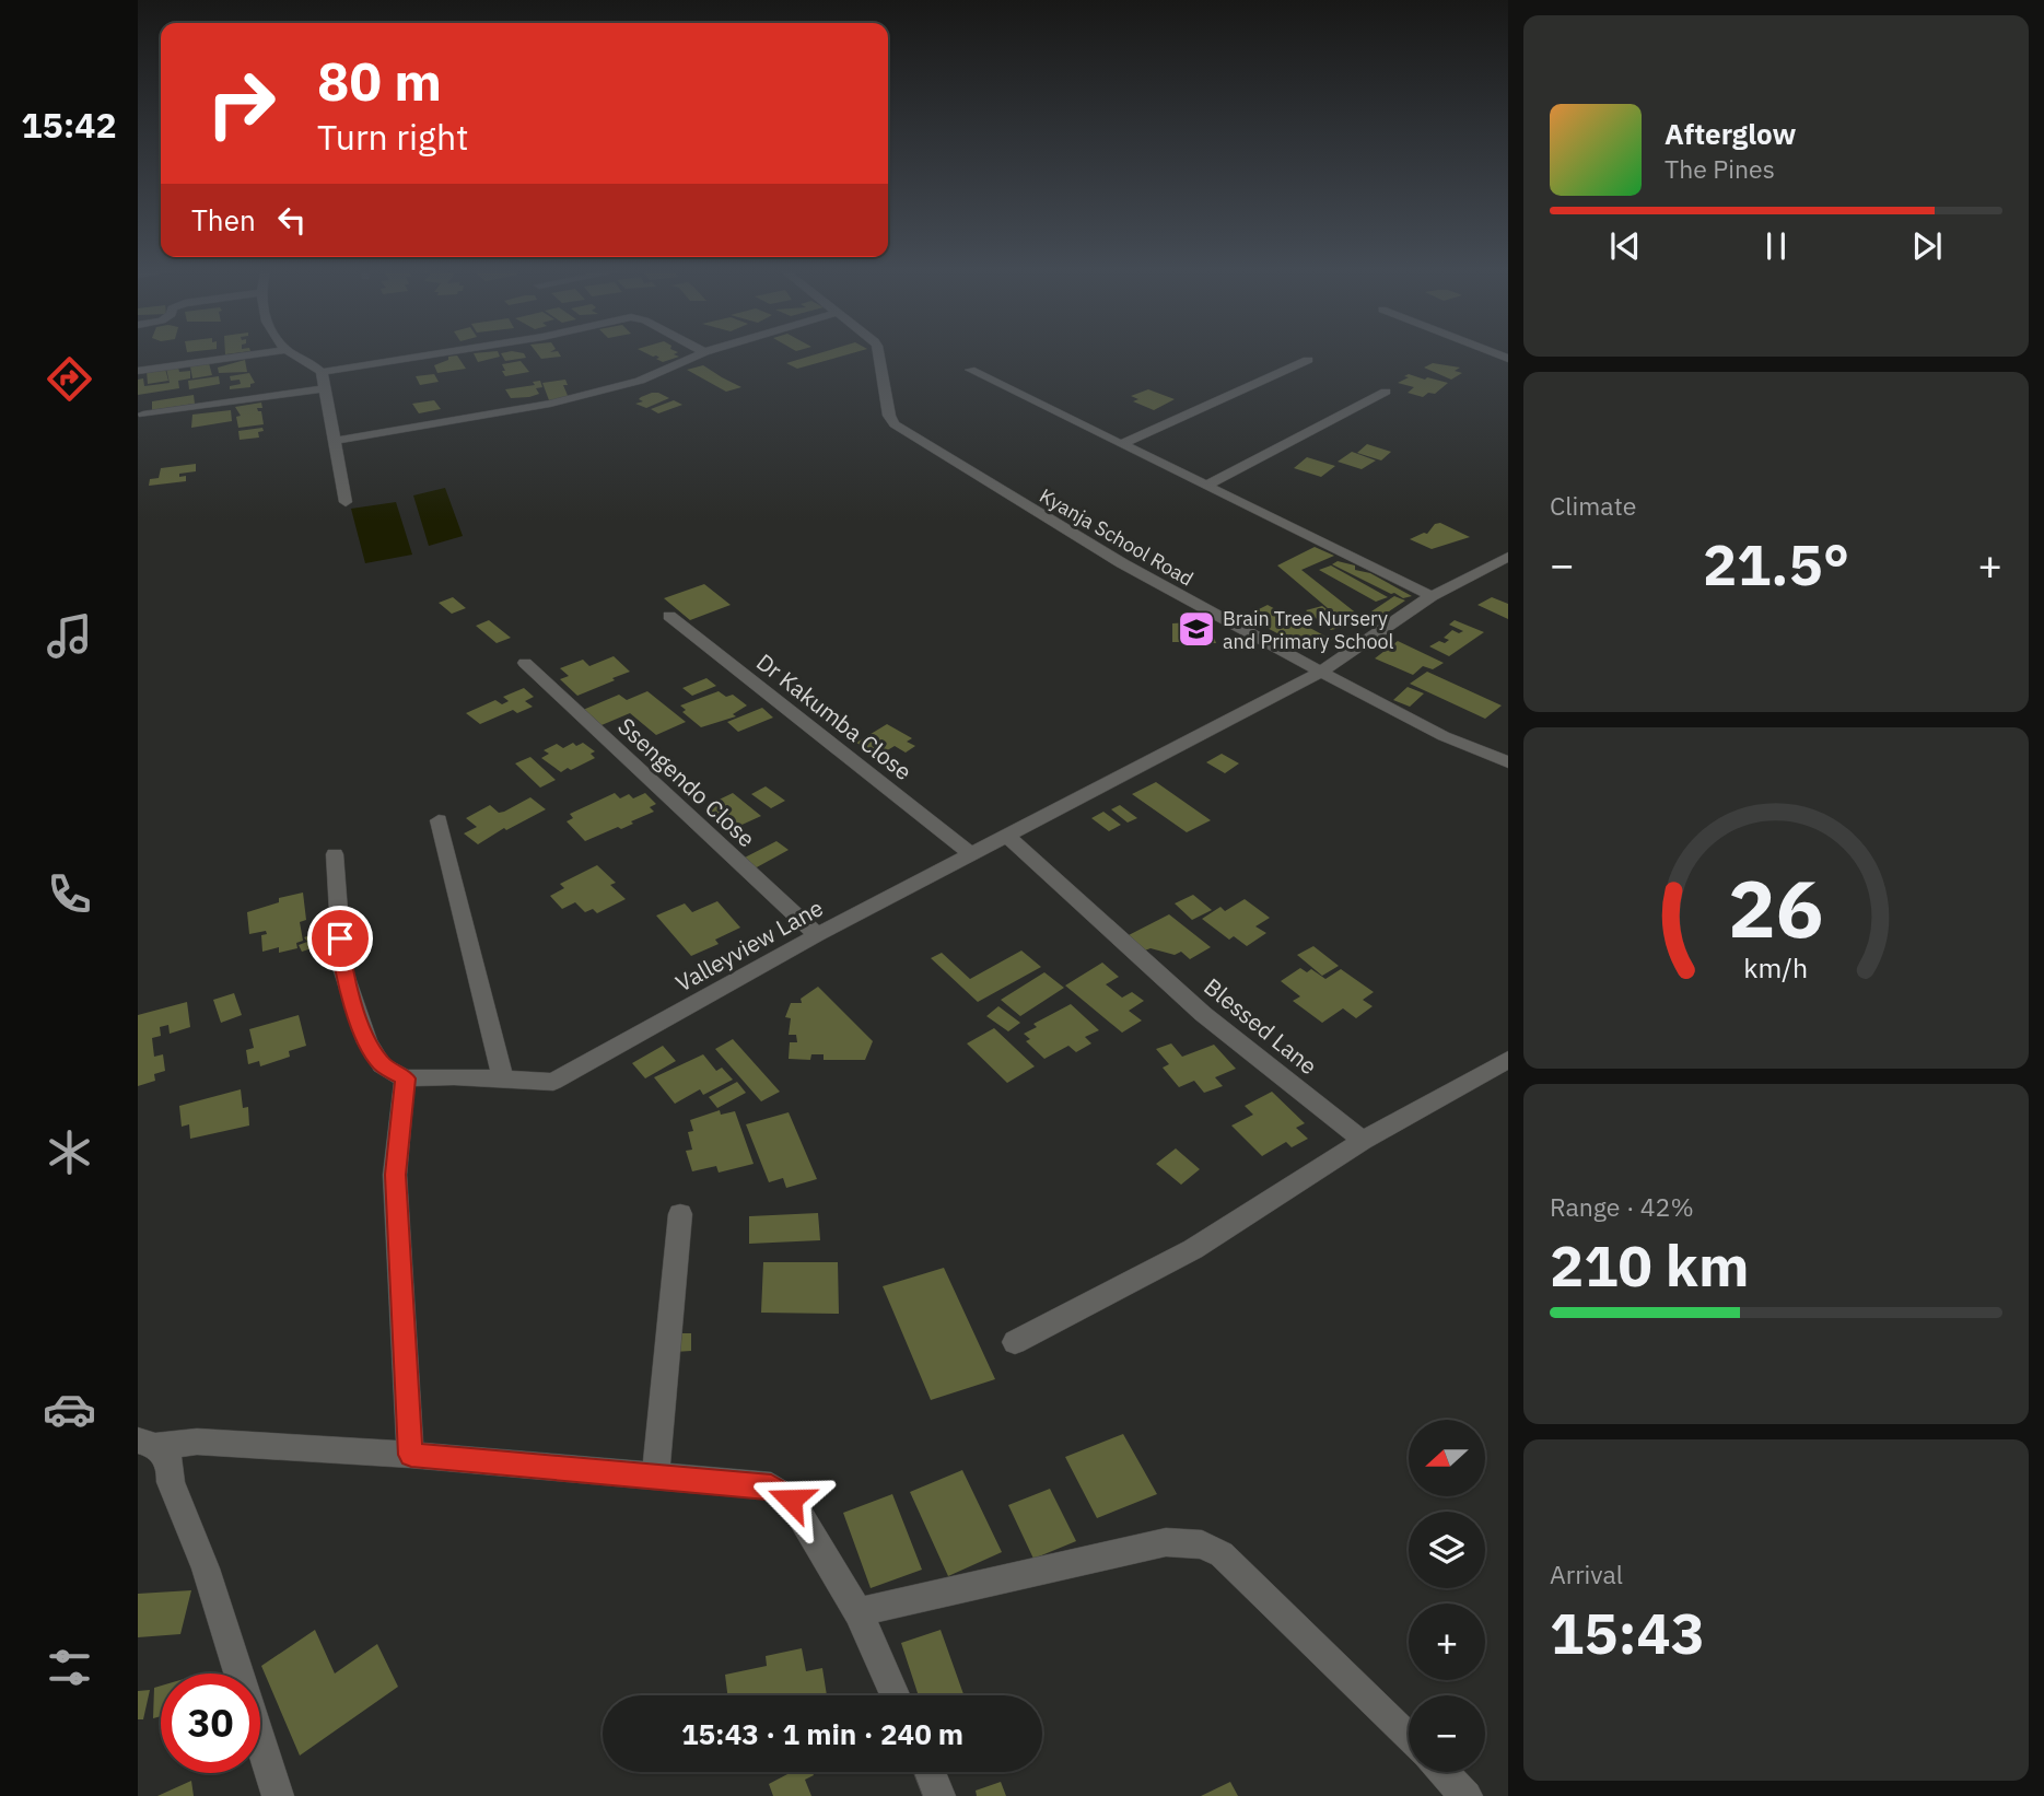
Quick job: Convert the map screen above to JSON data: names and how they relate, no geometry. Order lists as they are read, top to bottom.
{
  "streets": {
    "street": [
      "Kyanja School Road",
      "Dr Kakumba Close",
      "Ssengendo Close",
      "Valleyview Lane",
      "Blessed Lane"
    ]
  },
  "crossings": [
    ["Kyanja School Road", "Valleyview Lane"],
    ["Dr Kakumba Close", "Valleyview Lane"],
    ["Ssengendo Close", "Valleyview Lane"],
    ["Valleyview Lane", "Blessed Lane"]
  ],
  "places": {
    "school or university": ["Brain Tree Nursery and Primary School"]
  },
  "north": "left",
  "page": {
    "tabs": "15:42",
    "turn": ["80 m", "Turn right"],
    "song": ["Afterglow", "The Pines"],
    "then": "Then",
    "tile": [
      "Climate",
      ["Range · 42%", "210 km"],
      ["Arrival", "15:43"]
    ],
    "heat": ["−", "21.5°", "+"],
    "map_buttons": ["+", "−"],
    "limit": "30",
    "trip": "15:43 · 1 min · 240 m",
    "gauge": ["26", "km/h"]
  }
}
